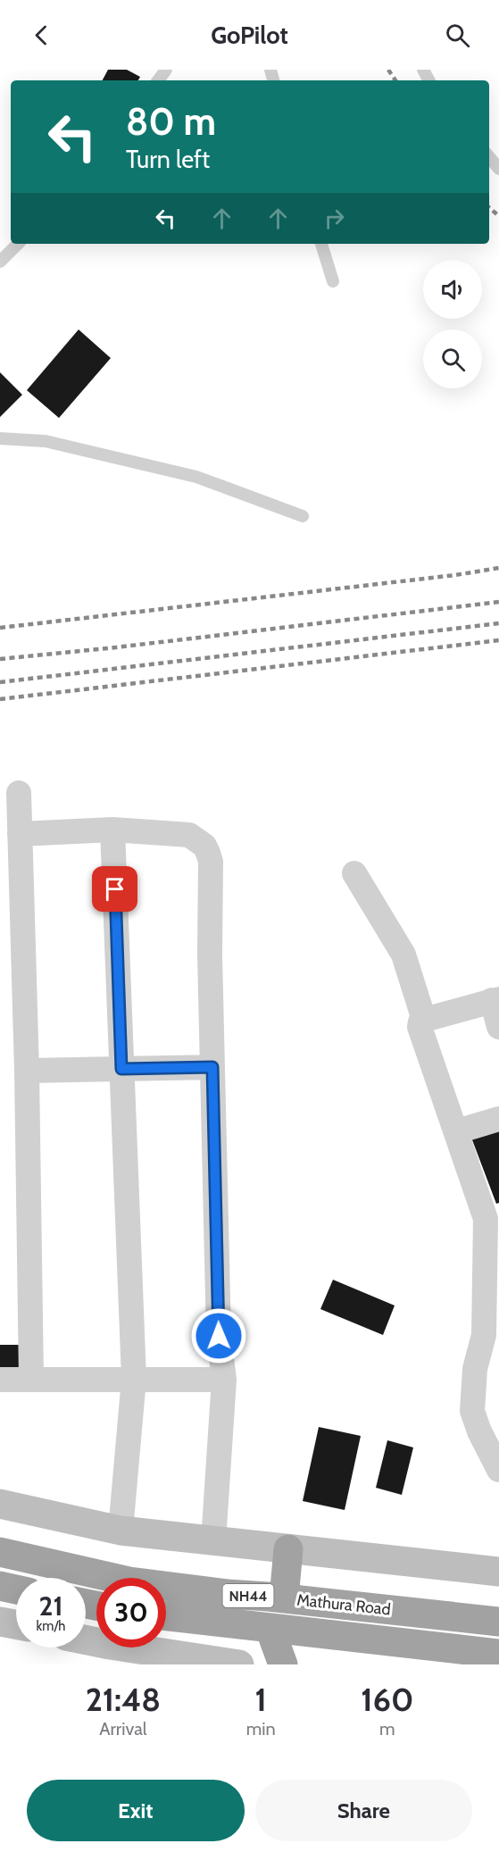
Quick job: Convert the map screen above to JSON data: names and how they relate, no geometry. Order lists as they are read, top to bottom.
{
  "streets": {
    "highway": ["NH44", "Mathura Road"]
  },
  "page": {
    "header": "GoPilot",
    "turn": ["80 m", "Turn left"],
    "speed": "21 km/h",
    "limit": "30",
    "eta": [
      "21:48",
      "Arrival",
      "1",
      "min",
      "160",
      "m"
    ],
    "buttons": ["Exit", "Share"]
  }
}
